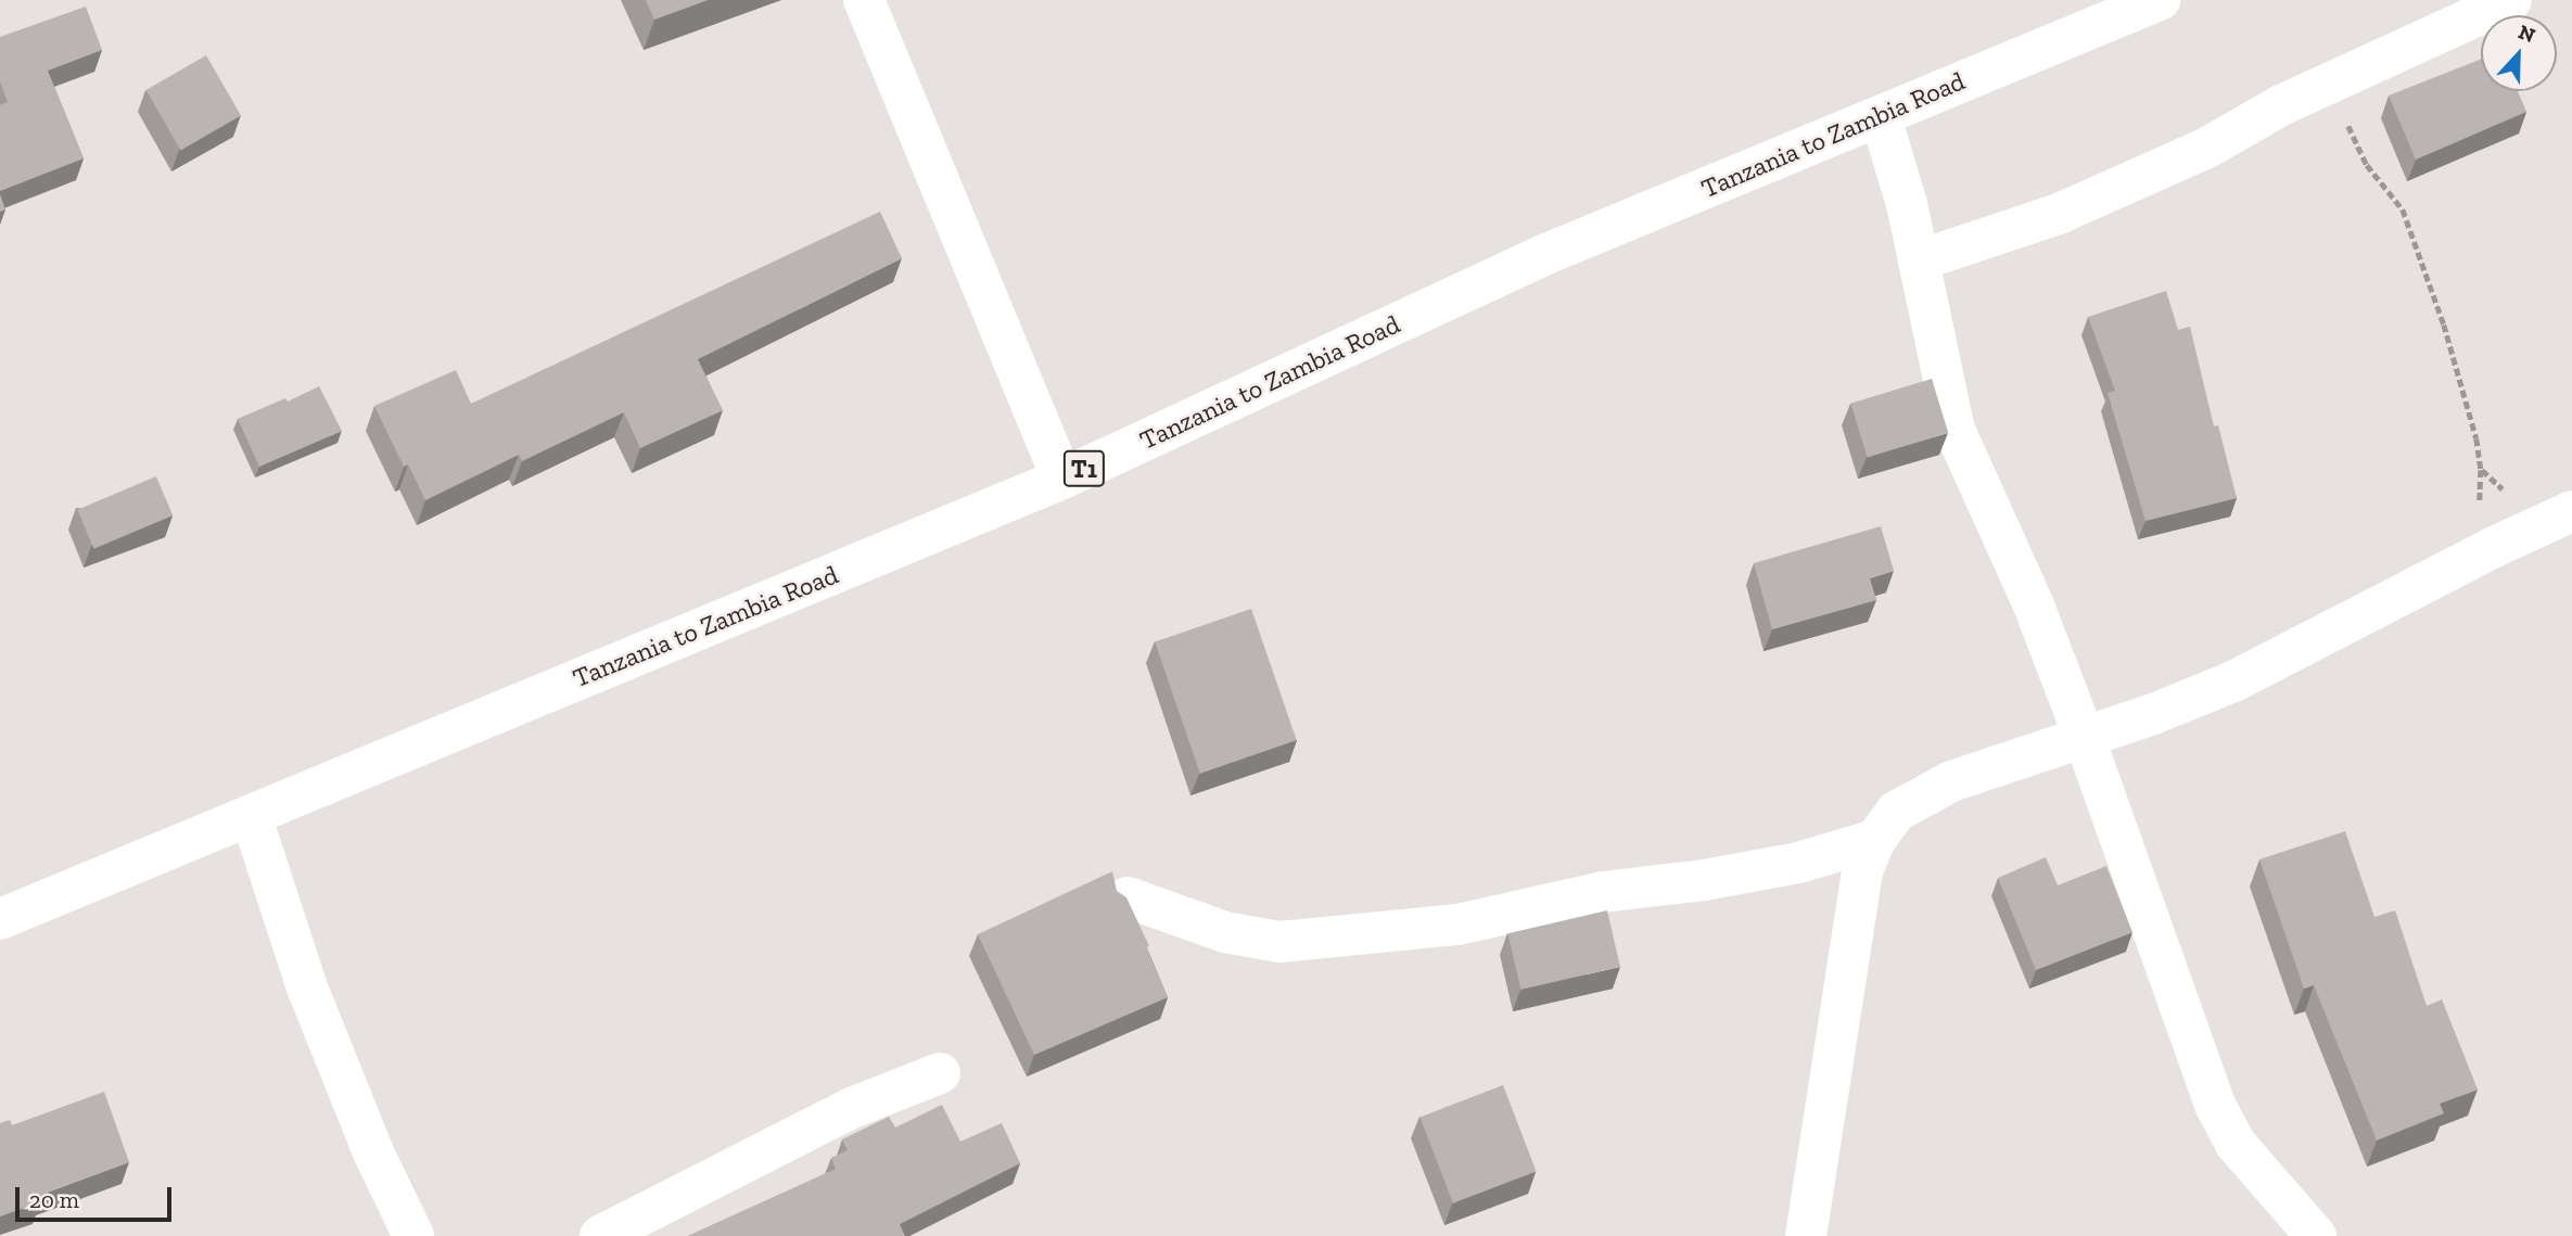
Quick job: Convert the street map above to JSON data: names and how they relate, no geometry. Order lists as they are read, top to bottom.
{
  "streets": {
    "main road": ["Tanzania to Zambia Road", "T1"]
  },
  "scale_bar": "20 m",
  "north": "top"
}
